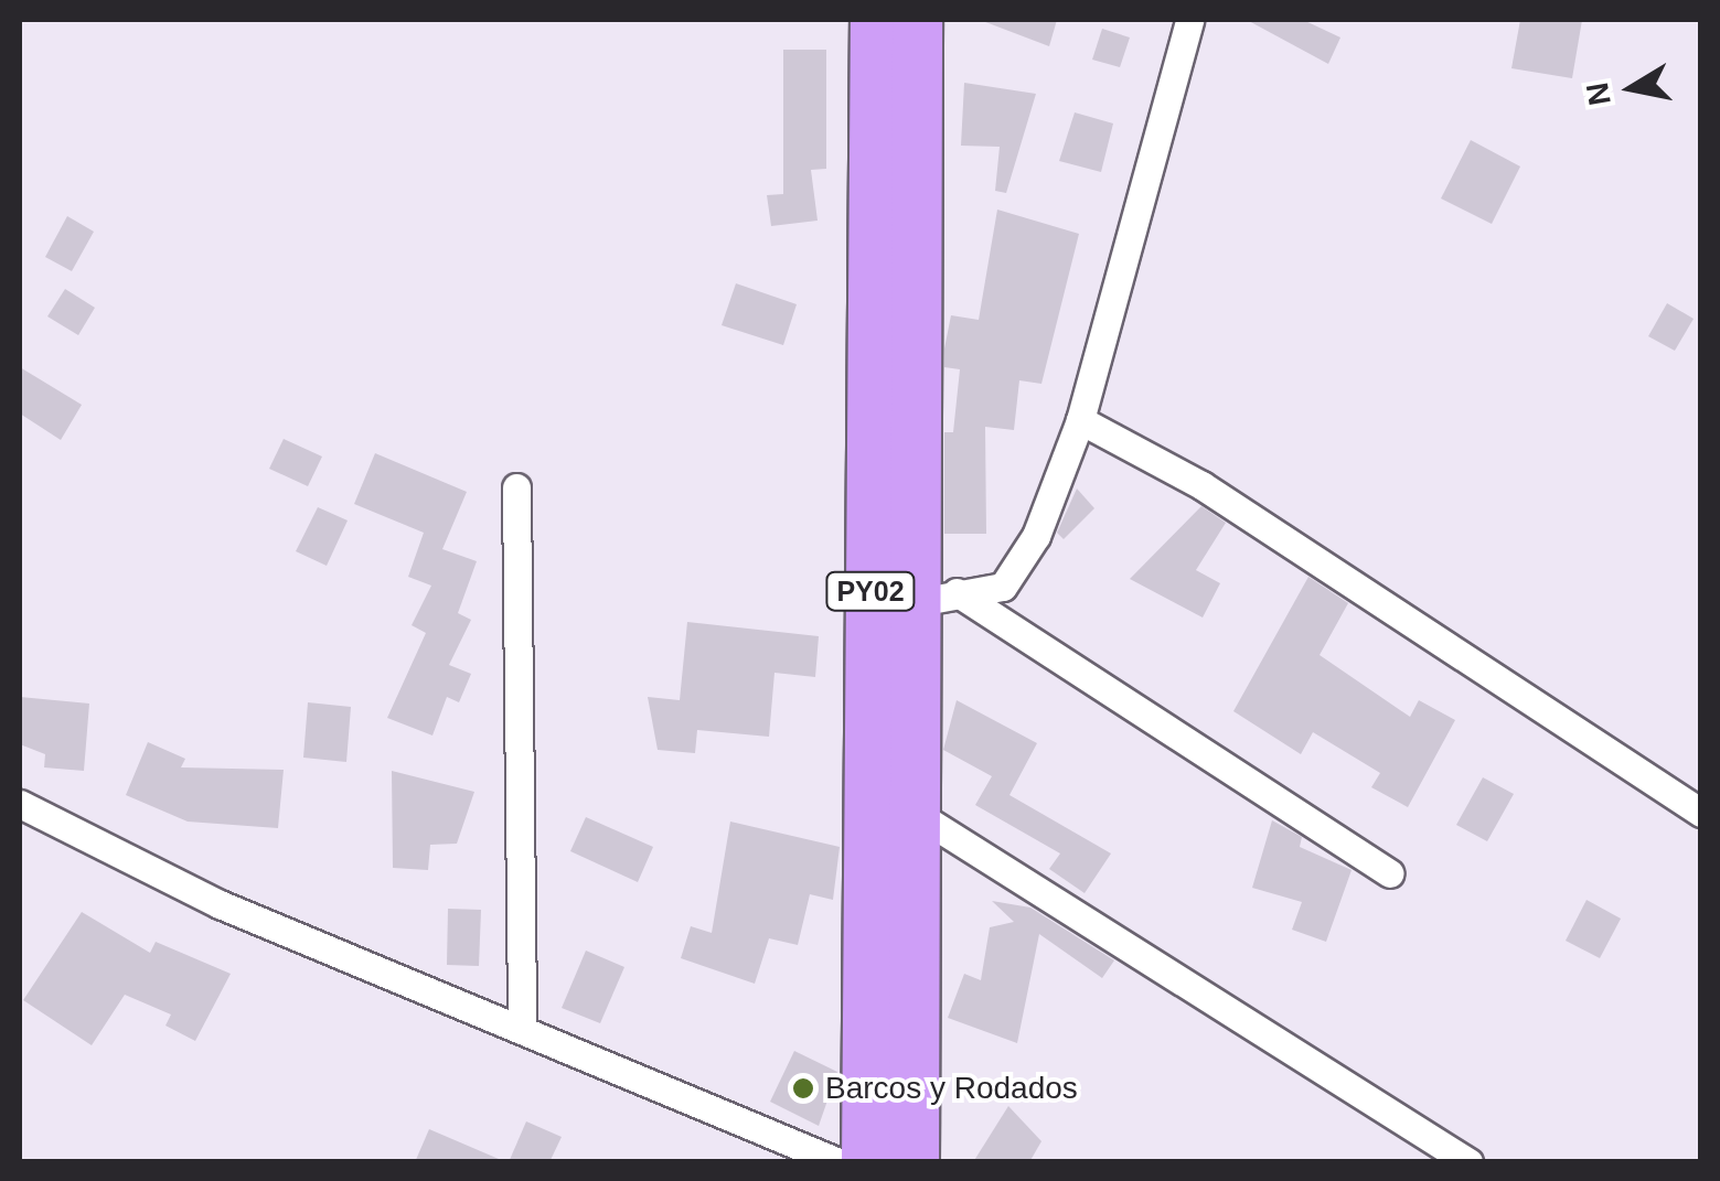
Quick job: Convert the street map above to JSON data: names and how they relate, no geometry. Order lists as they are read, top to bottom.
{
  "streets": {
    "highway": ["PY02"]
  },
  "places": ["Barcos y Rodados"],
  "north": "left"
}
